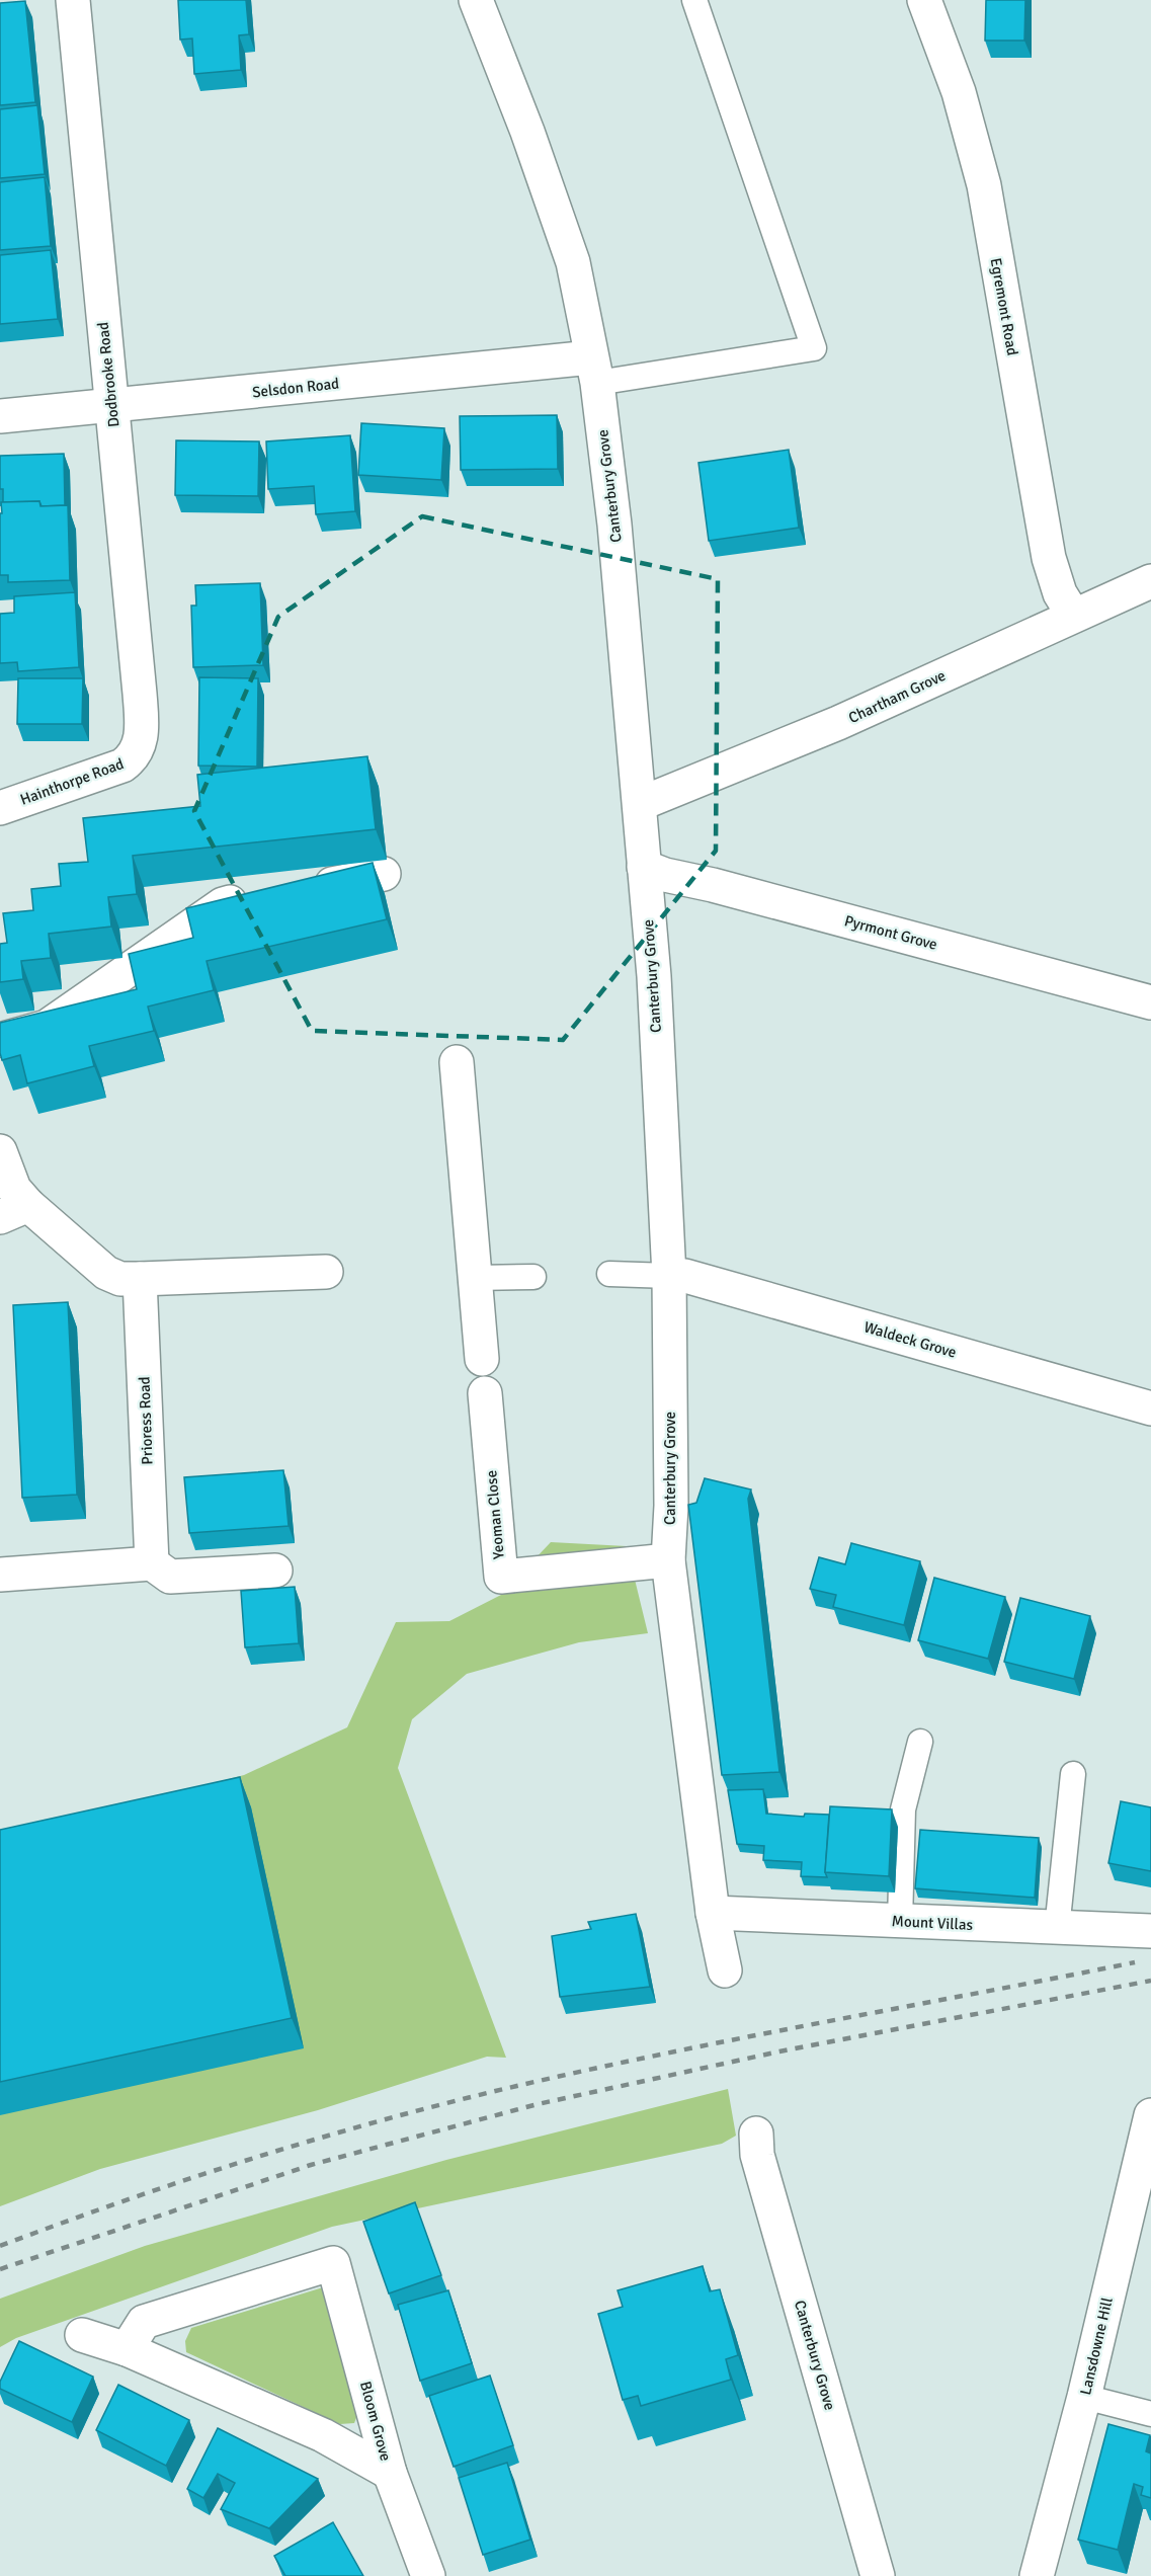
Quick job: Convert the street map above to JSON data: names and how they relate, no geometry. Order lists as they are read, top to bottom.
{
  "streets": {
    "street": [
      "Egremont Road",
      "Dodbrooke Road",
      "Selsdon Road",
      "Canterbury Grove",
      "Chartham Grove",
      "Hainthorpe Road",
      "Pyrmont Grove",
      "Waldeck Grove",
      "Prioress Road",
      "Yeoman Close",
      "Mount Villas",
      "Lansdowne Hill",
      "Bloom Grove"
    ]
  },
  "crossings": [
    ["Egremont Road", "Chartham Grove"],
    ["Dodbrooke Road", "Selsdon Road"],
    ["Dodbrooke Road", "Hainthorpe Road"],
    ["Selsdon Road", "Canterbury Grove"],
    ["Canterbury Grove", "Chartham Grove"],
    ["Canterbury Grove", "Pyrmont Grove"],
    ["Canterbury Grove", "Waldeck Grove"],
    ["Canterbury Grove", "Yeoman Close"],
    ["Canterbury Grove", "Mount Villas"]
  ]
}
